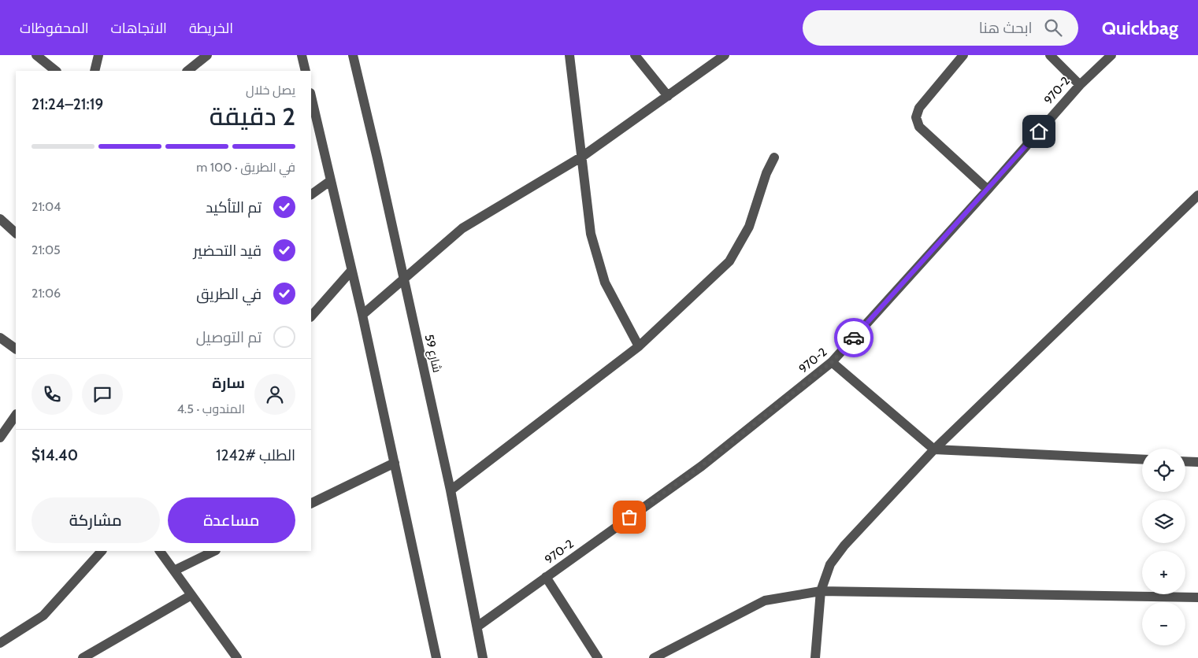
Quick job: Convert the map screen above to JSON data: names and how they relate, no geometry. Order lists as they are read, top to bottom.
{
  "streets": {
    "street": ["970-2", "شارع 59"]
  },
  "crossings": [
    ["970-2", "شارع 59"]
  ],
  "page": {
    "header": "Quickbag",
    "search": "ابحث هنا",
    "nav": ["الخريطة", "الاتجاهات", "المحفوظات"],
    "heading": ["2 دقيقة", "يصل خلال", "21:19–21:24"],
    "panel": [
      "سارة",
      "المندوب · 4.5",
      "الطلب #1242",
      "$14.40"
    ],
    "bar": "في الطريق · 100 m",
    "list": [
      ["تم التأكيد", "21:04"],
      ["قيد التحضير", "21:05"],
      ["في الطريق", "21:06"],
      "تم التوصيل"
    ],
    "map_buttons": ["+", "−"],
    "buttons": ["مساعدة", "مشاركة"]
  }
}
